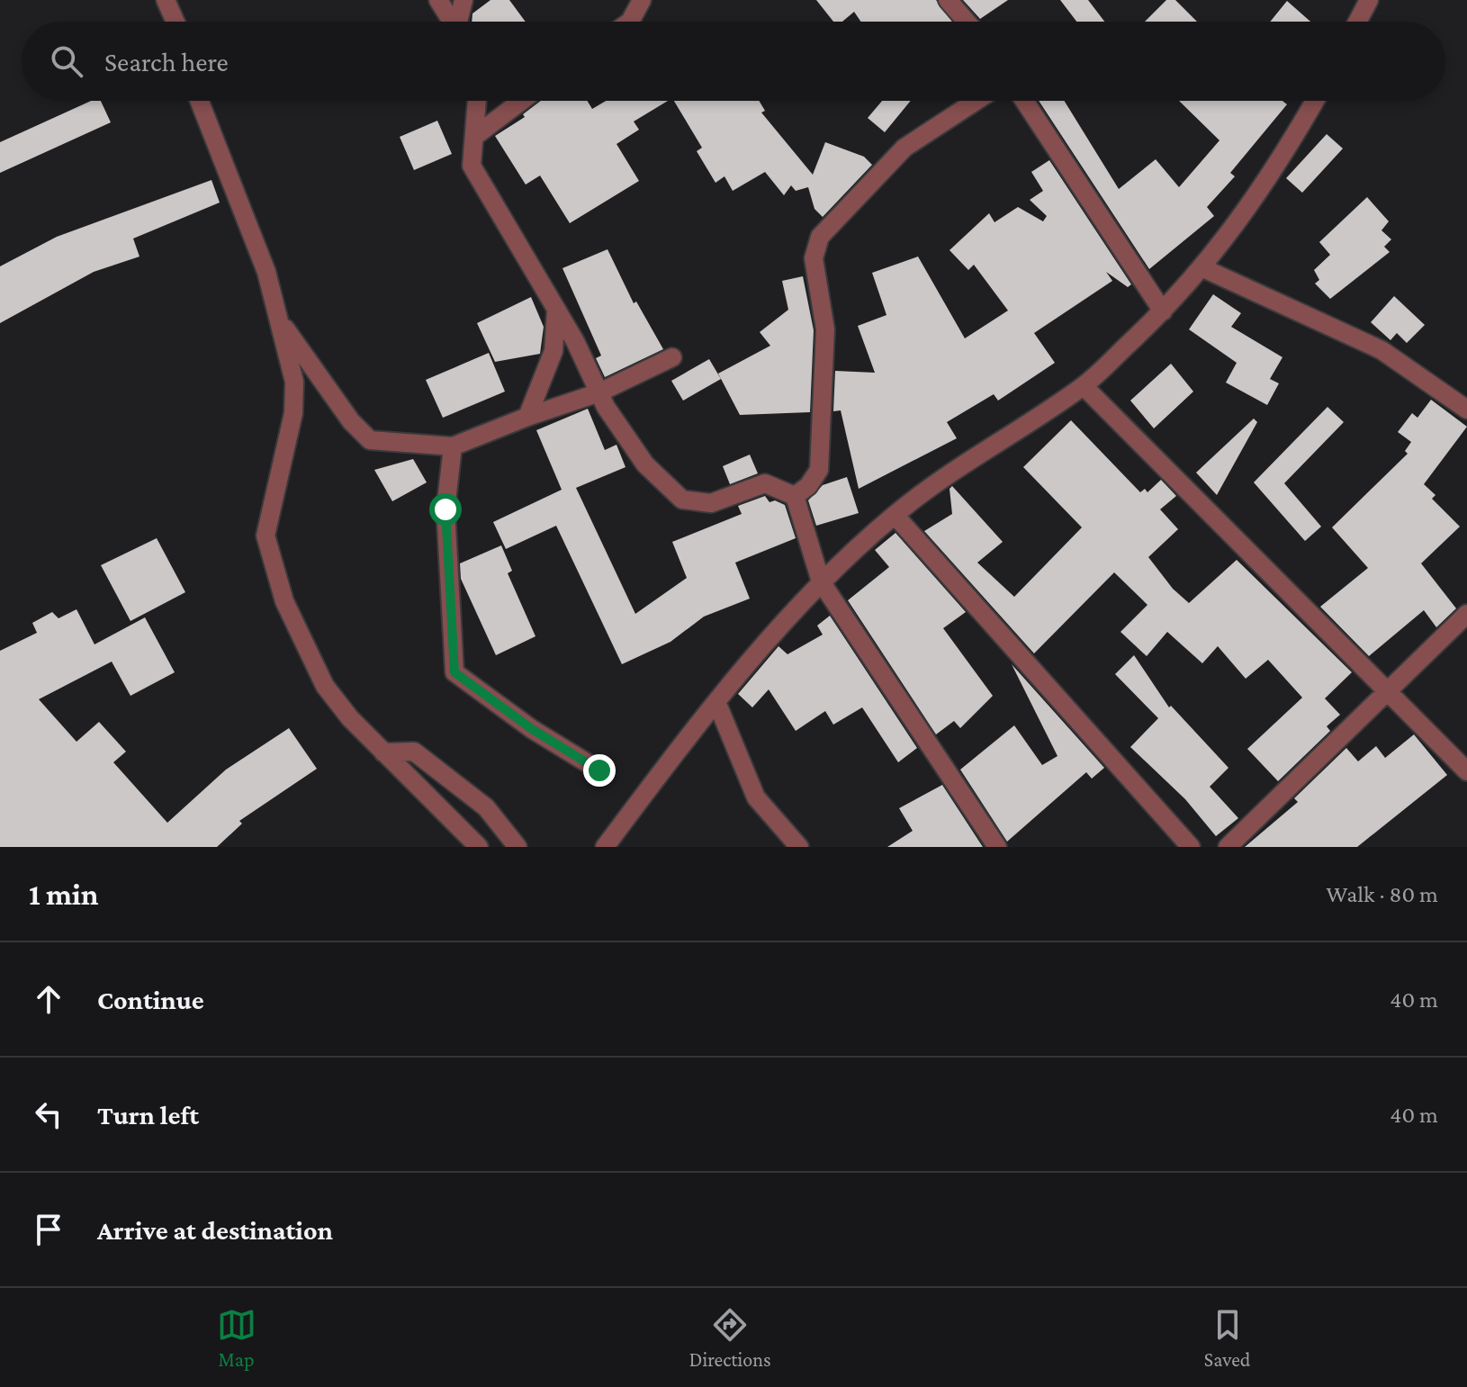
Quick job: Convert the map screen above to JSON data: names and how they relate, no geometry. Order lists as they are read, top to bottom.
{
  "page": {
    "search": "Search here",
    "heading": ["1 min", "Walk · 80 m"],
    "list": [
      ["Continue", "40 m"],
      ["Turn left", "40 m"],
      "Arrive at destination"
    ],
    "nav": ["Map", "Directions", "Saved"]
  }
}
